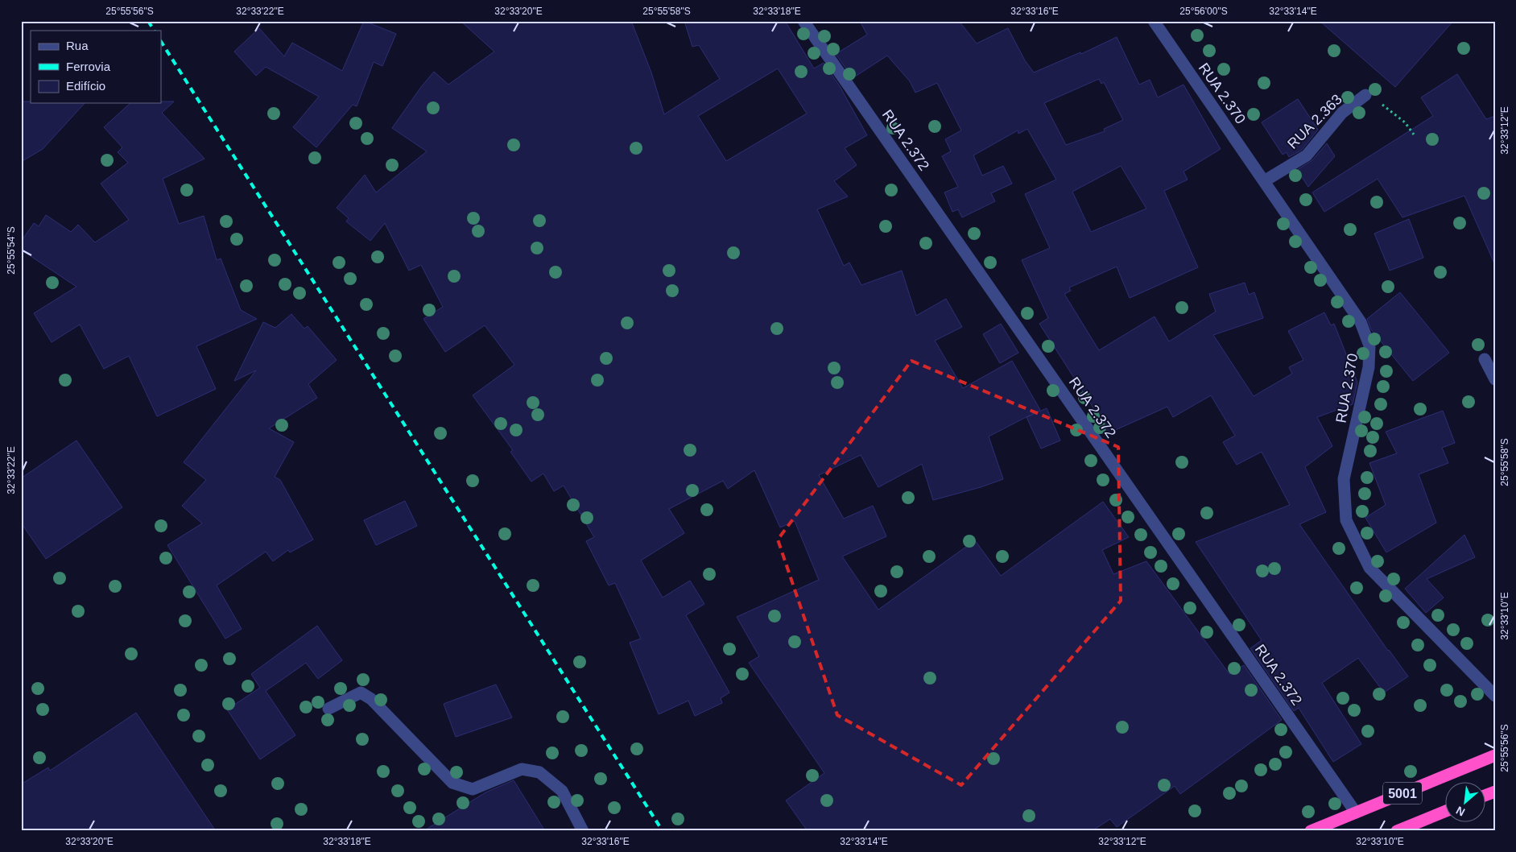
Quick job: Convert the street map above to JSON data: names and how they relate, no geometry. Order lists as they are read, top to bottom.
{
  "streets": {
    "highway": ["5001"],
    "street": ["RUA 2.370", "RUA 2.363", "RUA 2.372"]
  },
  "crossings": [
    ["RUA 2.370", "RUA 2.363"],
    ["RUA 2.372", "5001"]
  ],
  "legend": ["Rua", "Ferrovia", "Edifício"],
  "north": "bottom left",
  "coordinates": [
    "25°55'56\"S",
    "32°33'22\"E",
    "32°33'20\"E",
    "25°55'58\"S",
    "32°33'18\"E",
    "32°33'16\"E",
    "25°56'00\"S",
    "32°33'14\"E",
    "32°33'12\"E",
    "25°55'54\"S",
    "32°33'10\"E"
  ]
}
